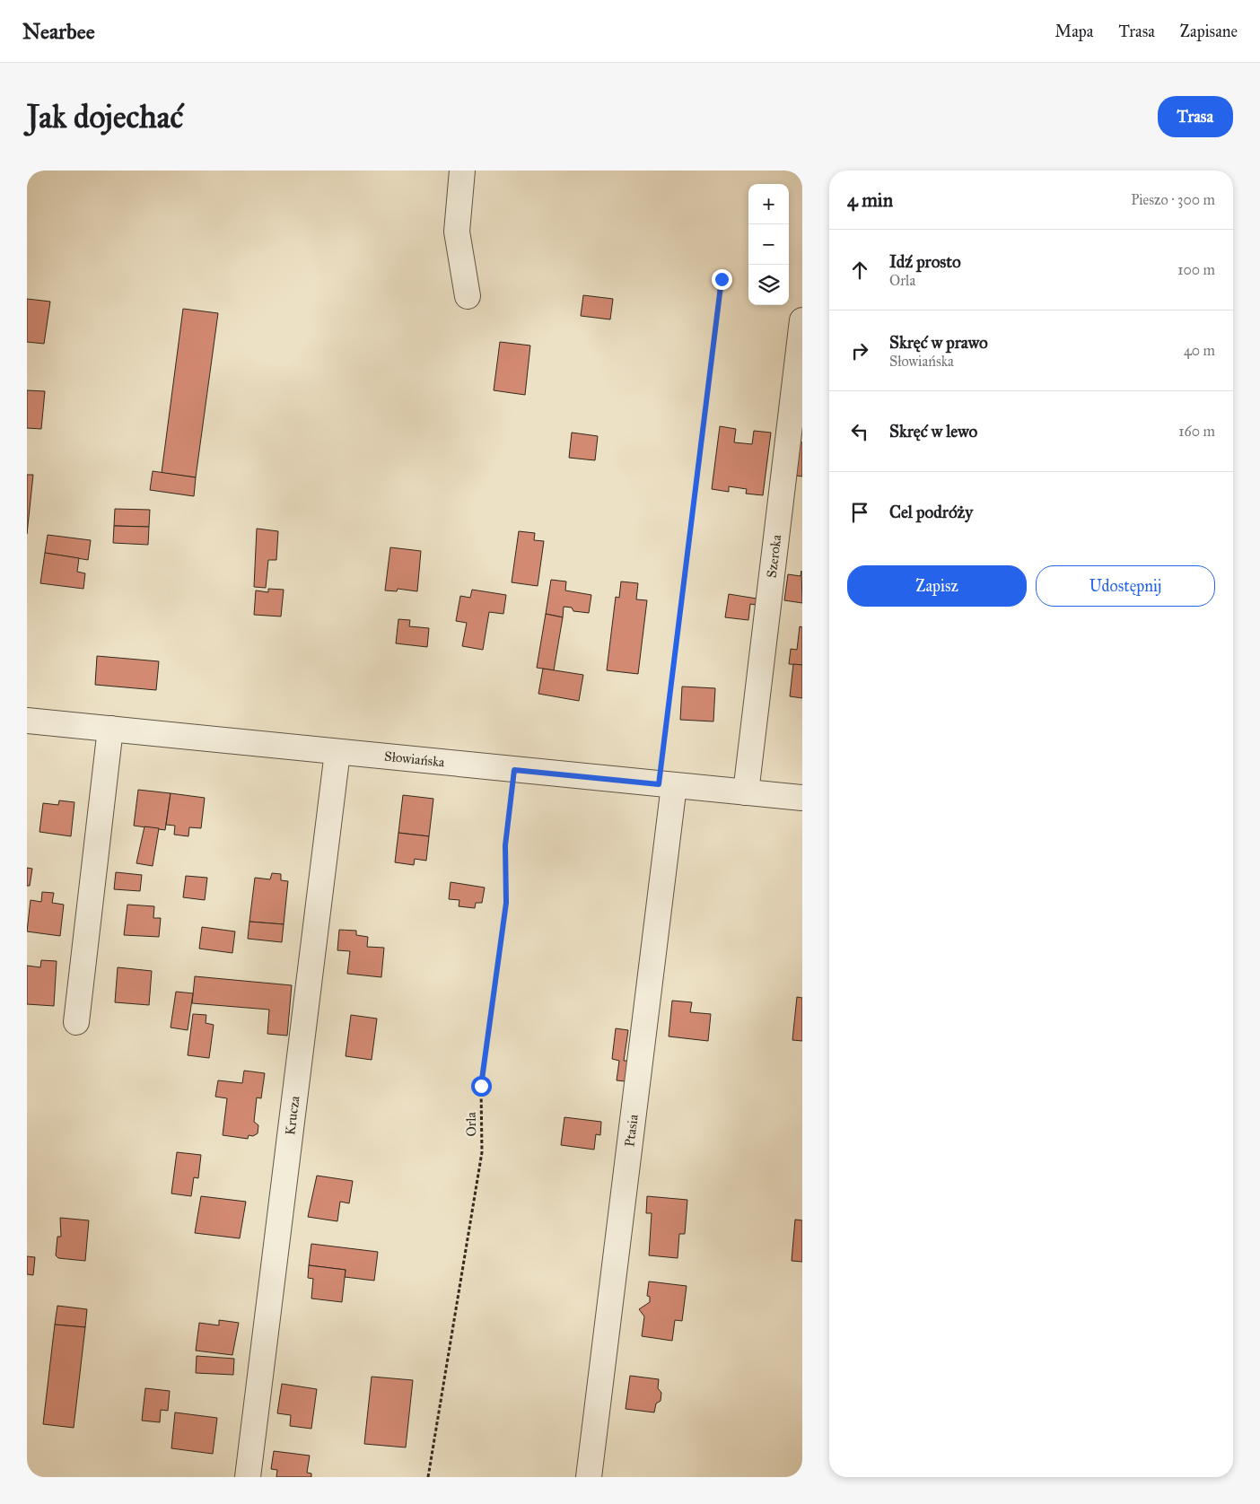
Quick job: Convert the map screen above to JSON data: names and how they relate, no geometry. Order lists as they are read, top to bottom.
{
  "streets": {
    "street": [
      "Szeroka",
      "Słowiańska",
      "Krucza",
      "Ptasia"
    ],
    "path": ["Orla"]
  },
  "crossings": [
    ["Szeroka", "Słowiańska"],
    ["Słowiańska", "Krucza"],
    ["Słowiańska", "Orla"],
    ["Słowiańska", "Ptasia"]
  ],
  "page": {
    "header": "Nearbee",
    "nav": ["Mapa", "Trasa", "Zapisane"],
    "buttons": [
      "Trasa",
      ["Zapisz", "Udostępnij"]
    ],
    "title": "Jak dojechać",
    "heading": ["4 min", "Pieszo · 300 m"],
    "map_buttons": ["+", "−"],
    "list": [
      ["Idź prosto", "Orla", "100 m"],
      ["Skręć w prawo", "Słowiańska", "40 m"],
      ["Skręć w lewo", "160 m"],
      "Cel podróży"
    ]
  }
}
